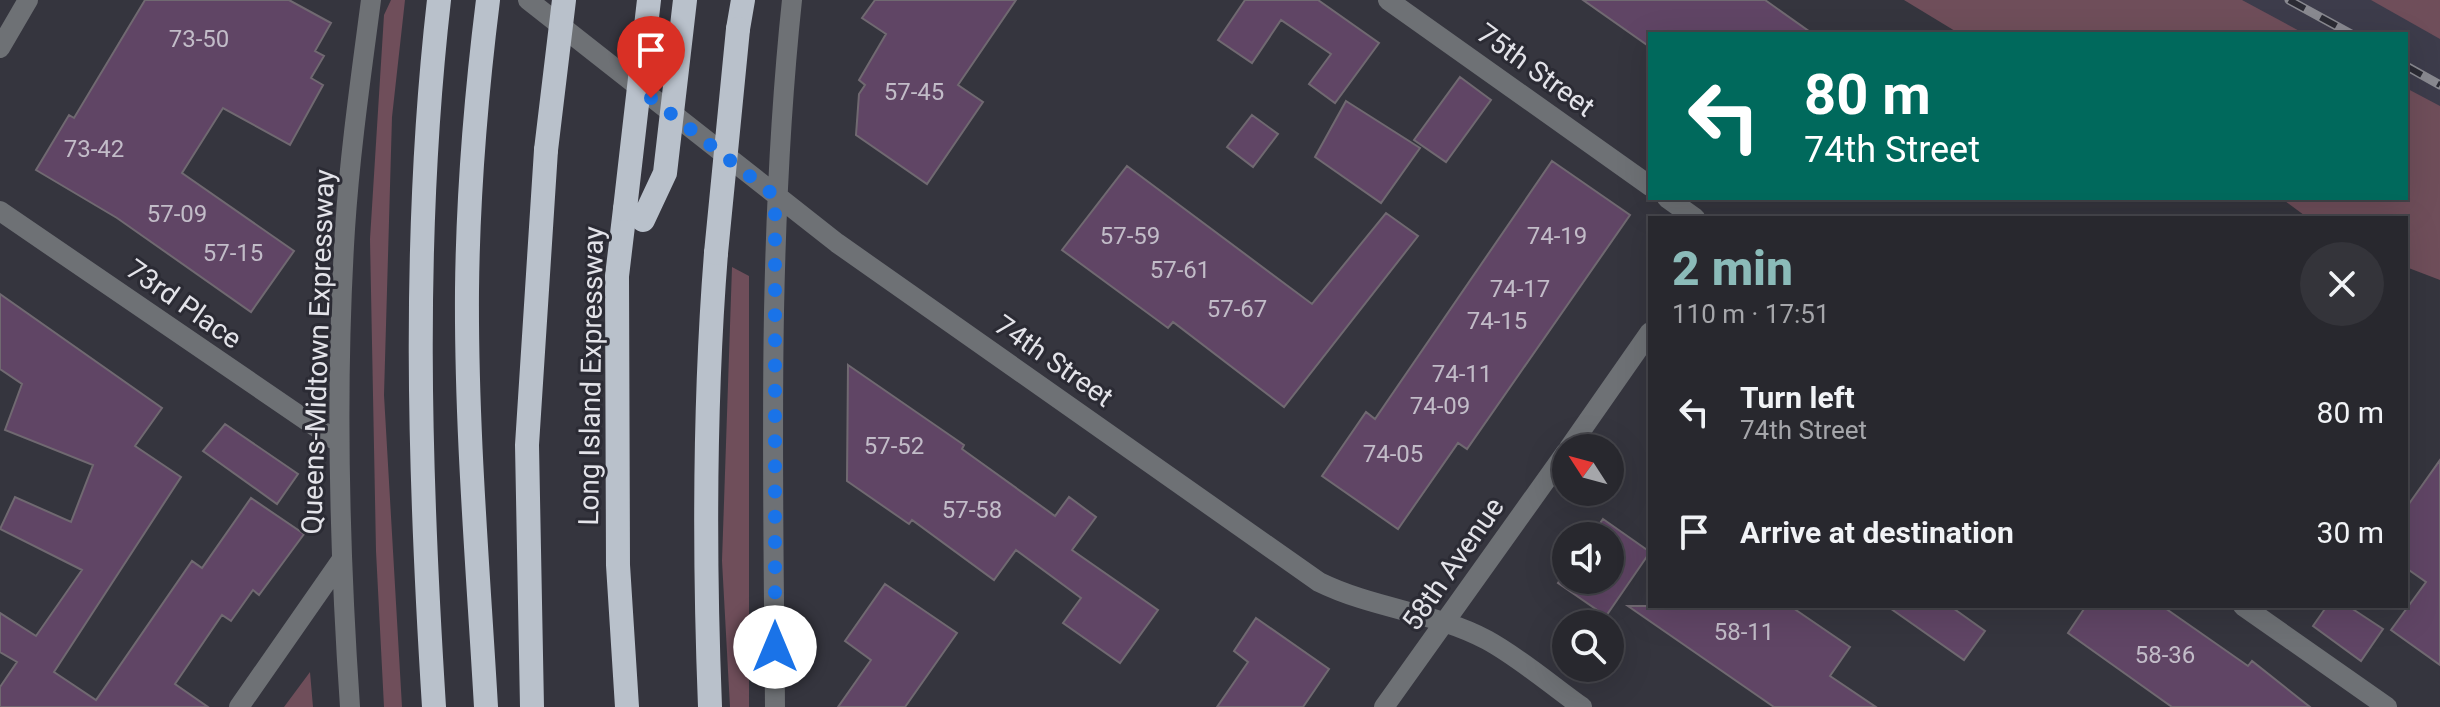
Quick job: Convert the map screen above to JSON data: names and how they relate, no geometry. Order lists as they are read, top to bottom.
{
  "streets": {
    "highway": ["Long Island Expressway"],
    "street": [
      "75th Street",
      "73rd Place",
      "Queens-Midtown Expressway",
      "74th Street",
      "58th Avenue"
    ]
  },
  "crossings": [
    ["73rd Place", "Queens-Midtown Expressway"],
    ["74th Street", "58th Avenue"]
  ],
  "house_numbers": [
    "73-50",
    "57-45",
    "73-42",
    "57-09",
    "57-59",
    "74-19",
    "57-15",
    "57-61",
    "74-17",
    "57-67",
    "74-15",
    "74-11",
    "74-09",
    "57-52",
    "74-05",
    "57-58",
    "58-11",
    "58-36"
  ],
  "north": "top left",
  "page": {
    "turn": ["80 m", "74th Street"],
    "heading": ["2 min", "110 m · 17:51"],
    "list": [
      {
        "name": "Turn left",
        "note": "74th Street",
        "value": "80 m"
      },
      {
        "name": "Arrive at destination",
        "value": "30 m"
      }
    ]
  }
}
